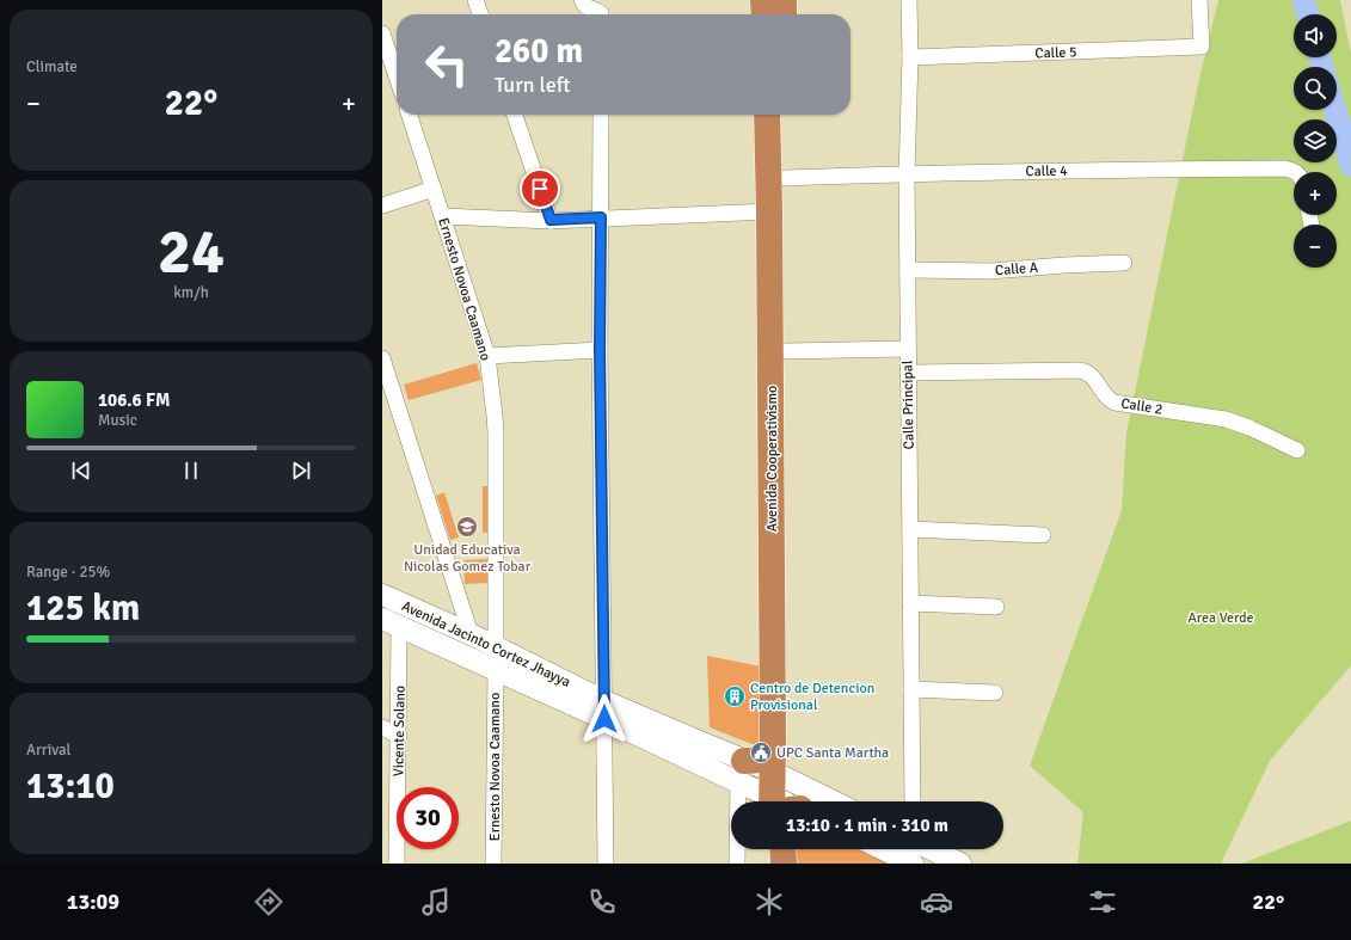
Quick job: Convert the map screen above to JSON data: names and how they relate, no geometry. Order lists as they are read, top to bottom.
{
  "streets": {
    "highway": ["Avenida Cooperativismo"],
    "main road": ["Avenida Jacinto Cortez Jhayya"],
    "street": [
      "Calle 5",
      "Calle 4",
      "Calle A",
      "Ernesto Novoa Caamano",
      "Calle Principal",
      "Calle 2",
      "Vicente Solano"
    ]
  },
  "crossings": [
    ["Calle 5", "Calle Principal"],
    ["Calle 4", "Calle Principal"],
    ["Calle 4", "Avenida Cooperativismo"],
    ["Calle A", "Calle Principal"],
    ["Ernesto Novoa Caamano", "Avenida Jacinto Cortez Jhayya"],
    ["Calle Principal", "Calle 2"],
    ["Avenida Cooperativismo", "Avenida Jacinto Cortez Jhayya"],
    ["Avenida Jacinto Cortez Jhayya", "Vicente Solano"]
  ],
  "parks": ["Area Verde"],
  "places": {
    "school or university": ["Unidad Educativa Nicolas Gomez Tobar"],
    "building": ["Centro de Detencion Provisional"],
    "public building": ["UPC Santa Martha"]
  },
  "page": {
    "tile": [
      "Climate",
      ["24", "km/h"],
      ["Range · 25%", "125 km"],
      ["Arrival", "13:10"]
    ],
    "map_buttons": ["+", "−"],
    "turn": ["260 m", "Turn left"],
    "heat": ["−", "22°", "+"],
    "song": ["106.6 FM", "Music"],
    "limit": "30",
    "trip": "13:10 · 1 min · 310 m",
    "tabs": ["13:09", "22°"]
  }
}
